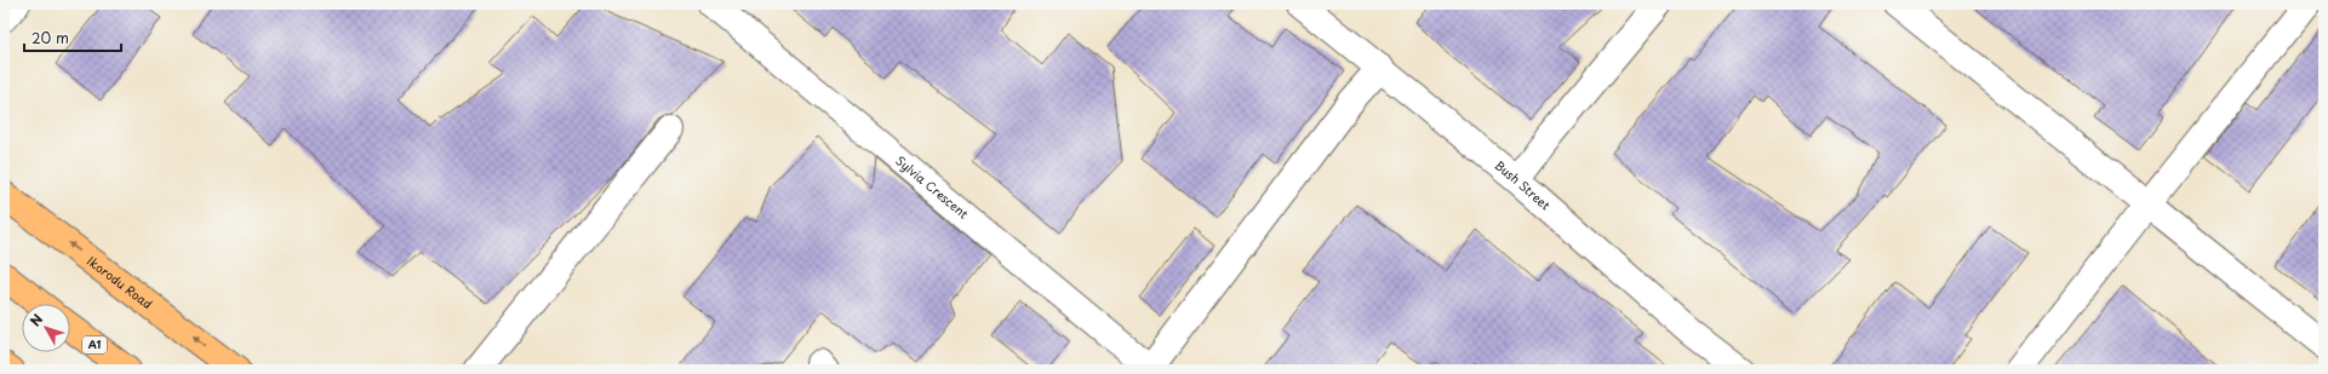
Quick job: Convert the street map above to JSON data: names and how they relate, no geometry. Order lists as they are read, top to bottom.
{
  "streets": {
    "main road": ["Ikorodu Road", "A1"],
    "street": ["Bush Street", "Sylvia Crescent"]
  },
  "scale_bar": "20 m",
  "north": "top left"
}
